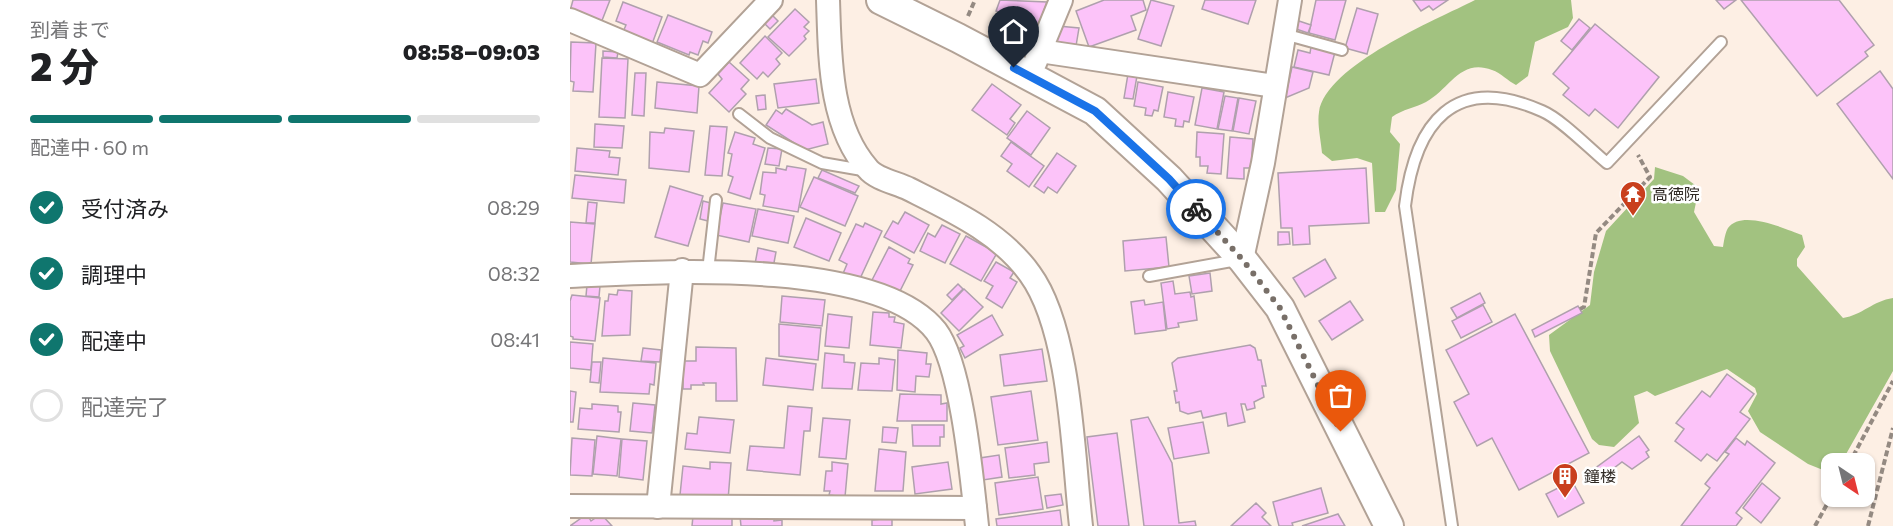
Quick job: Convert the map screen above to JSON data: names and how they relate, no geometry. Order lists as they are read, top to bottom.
{
  "places": {
    "temple": ["高徳院"],
    "building": ["鐘楼"]
  },
  "north": "bottom right",
  "page": {
    "heading": ["2 分", "到着まで", "08:58–09:03"],
    "bar": "配達中 · 60 m",
    "list": [
      ["受付済み", "08:29"],
      ["調理中", "08:32"],
      ["配達中", "08:41"],
      "配達完了"
    ]
  }
}
